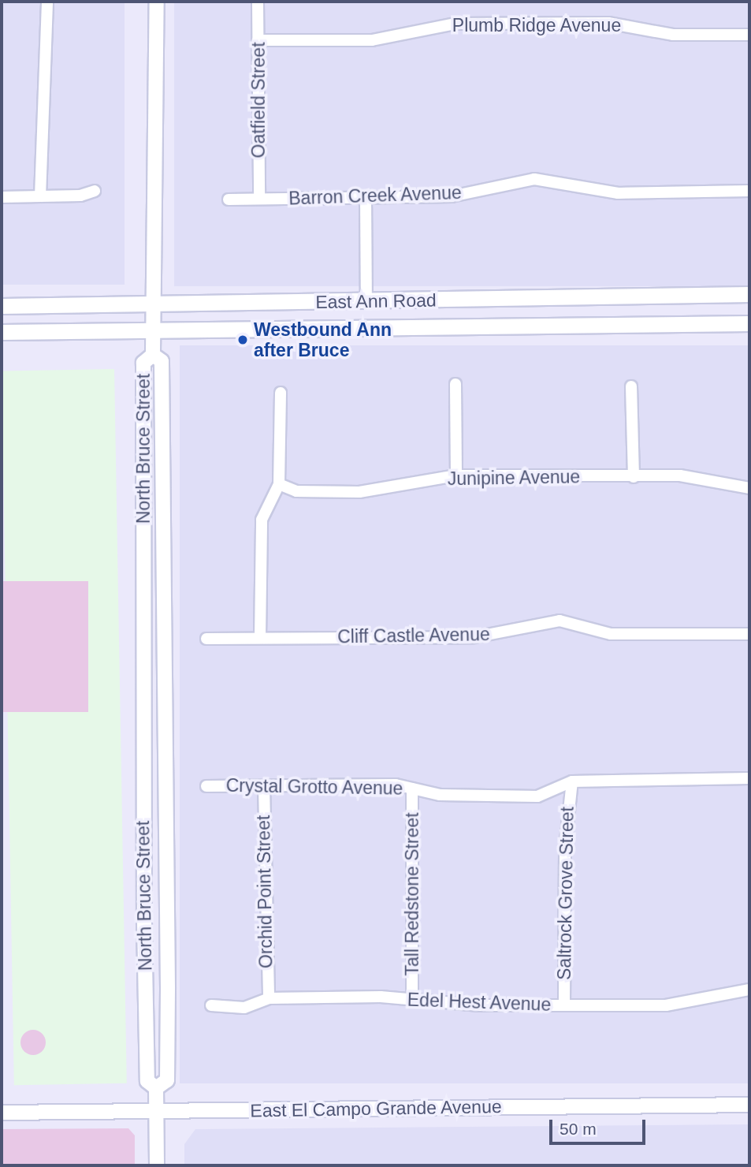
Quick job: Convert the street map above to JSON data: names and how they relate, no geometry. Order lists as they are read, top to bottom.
{
  "streets": {
    "main road": ["East Ann Road"],
    "street": [
      "Plumb Ridge Avenue",
      "Oatfield Street",
      "Barron Creek Avenue",
      "North Bruce Street",
      "Junipine Avenue",
      "Cliff Castle Avenue",
      "Crystal Grotto Avenue",
      "Orchid Point Street",
      "Saltrock Grove Street",
      "Tall Redstone Street",
      "Edel Hest Avenue",
      "East El Campo Grande Avenue"
    ]
  },
  "crossings": [
    ["Plumb Ridge Avenue", "Oatfield Street"],
    ["Oatfield Street", "Barron Creek Avenue"],
    ["East Ann Road", "North Bruce Street"],
    ["North Bruce Street", "East El Campo Grande Avenue"],
    ["Crystal Grotto Avenue", "Orchid Point Street"],
    ["Crystal Grotto Avenue", "Saltrock Grove Street"],
    ["Crystal Grotto Avenue", "Tall Redstone Street"],
    ["Orchid Point Street", "Edel Hest Avenue"],
    ["Saltrock Grove Street", "Edel Hest Avenue"],
    ["Tall Redstone Street", "Edel Hest Avenue"]
  ],
  "places": ["Westbound Ann after Bruce"],
  "scale_bar": "50 m"
}
